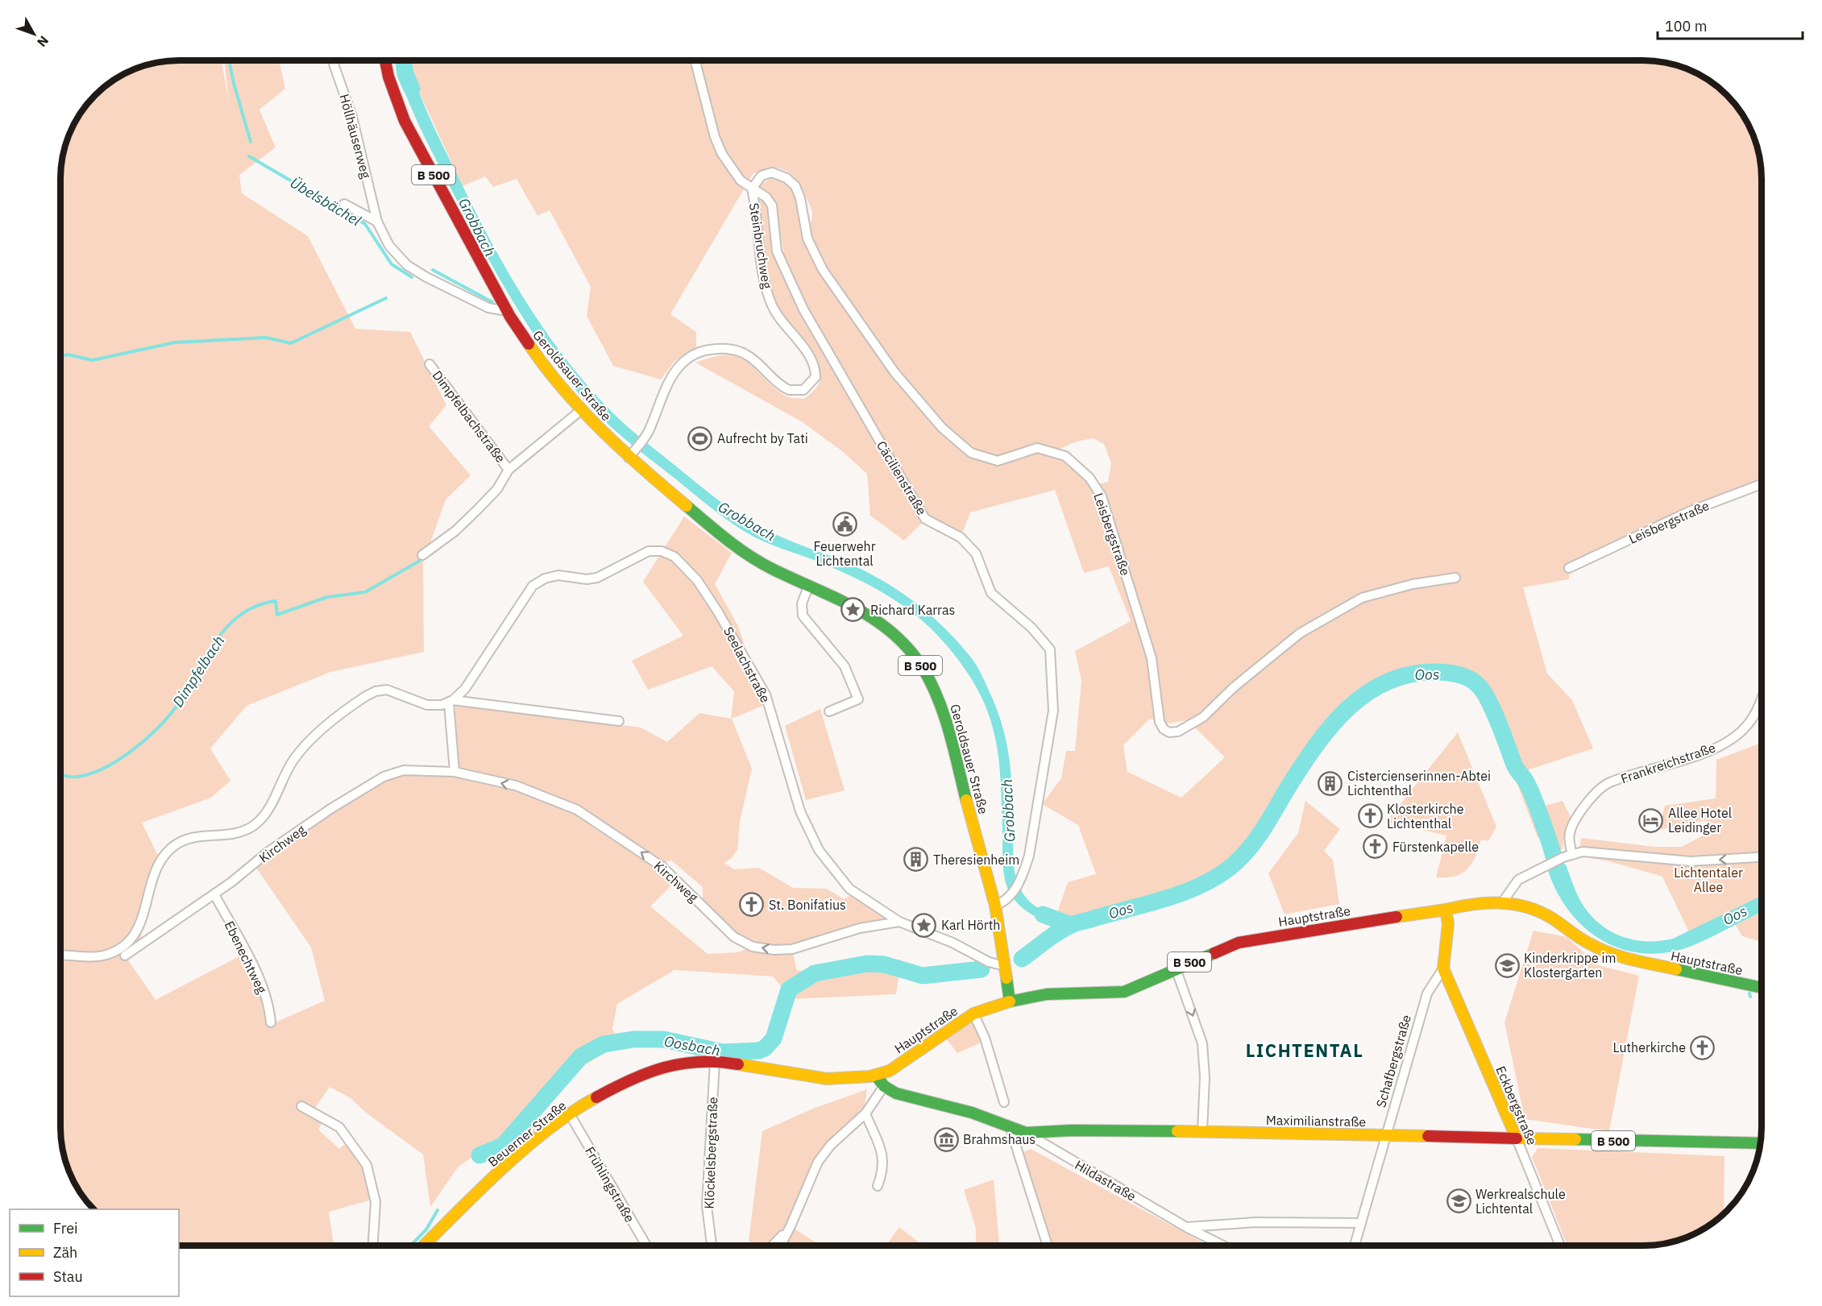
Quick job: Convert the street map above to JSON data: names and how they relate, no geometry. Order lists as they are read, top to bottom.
{
  "streets": {
    "main road": [
      "B 500",
      "Geroldsauer Straße",
      "Hauptstraße",
      "Eckbergstraße",
      "Maximilianstraße",
      "Beuerner Straße"
    ],
    "street": [
      "Höllhäuserweg",
      "Steinbruchweg",
      "Dimpfelbachstraße",
      "Cäcilienstraße",
      "Leisbergstraße",
      "Seelachstraße",
      "Frankreichstraße",
      "Kirchweg",
      "Ebenechtweg",
      "Schafbergstraße",
      "Klöckelsbergstraße",
      "Hildastraße",
      "Frühlingstraße"
    ]
  },
  "crossings": [
    ["Höllhäuserweg", "Geroldsauer Straße"],
    ["Steinbruchweg", "Geroldsauer Straße"],
    ["Steinbruchweg", "Cäcilienstraße"],
    ["Steinbruchweg", "Leisbergstraße"],
    ["Geroldsauer Straße", "Dimpfelbachstraße"],
    ["Geroldsauer Straße", "Cäcilienstraße"],
    ["Geroldsauer Straße", "Seelachstraße"],
    ["Geroldsauer Straße", "Hauptstraße"],
    ["Cäcilienstraße", "Leisbergstraße"],
    ["Seelachstraße", "Kirchweg"],
    ["Kirchweg", "Ebenechtweg"],
    ["Hauptstraße", "Maximilianstraße"],
    ["Hauptstraße", "Beuerner Straße"],
    ["Schafbergstraße", "Eckbergstraße"],
    ["Schafbergstraße", "Maximilianstraße"],
    ["Eckbergstraße", "Maximilianstraße"],
    ["Maximilianstraße", "Beuerner Straße"],
    ["Maximilianstraße", "Hildastraße"],
    ["Beuerner Straße", "Klöckelsbergstraße"],
    ["Beuerner Straße", "Frühlingstraße"]
  ],
  "one_way": ["Kirchweg"],
  "districts": ["LICHTENTAL"],
  "water": [
    "Übelsbächel",
    "Grobbach",
    "Dimpfelbach",
    "Oos",
    "Oosbach"
  ],
  "parks": ["Lichtentaler Allee"],
  "places": {
    "sports": ["Aufrecht by Tati"],
    "public building": ["Feuerwehr Lichtental"],
    "place": ["Richard Karras", "Karl Hörth"],
    "building": ["Cistercienserinnen-Abtei Lichtenthal", "Theresienheim"],
    "church": [
      "Klosterkirche Lichtenthal",
      "Fürstenkapelle",
      "St. Bonifatius",
      "Lutherkirche"
    ],
    "hotel": ["Allee Hotel Leidinger"],
    "school or university": ["Kinderkrippe im Klostergarten", "Werkrealschule Lichtental"],
    "museum": ["Brahmshaus"]
  },
  "legend": ["Frei", "Zäh", "Stau"],
  "scale_bar": "100 m",
  "north": "bottom right"
}
